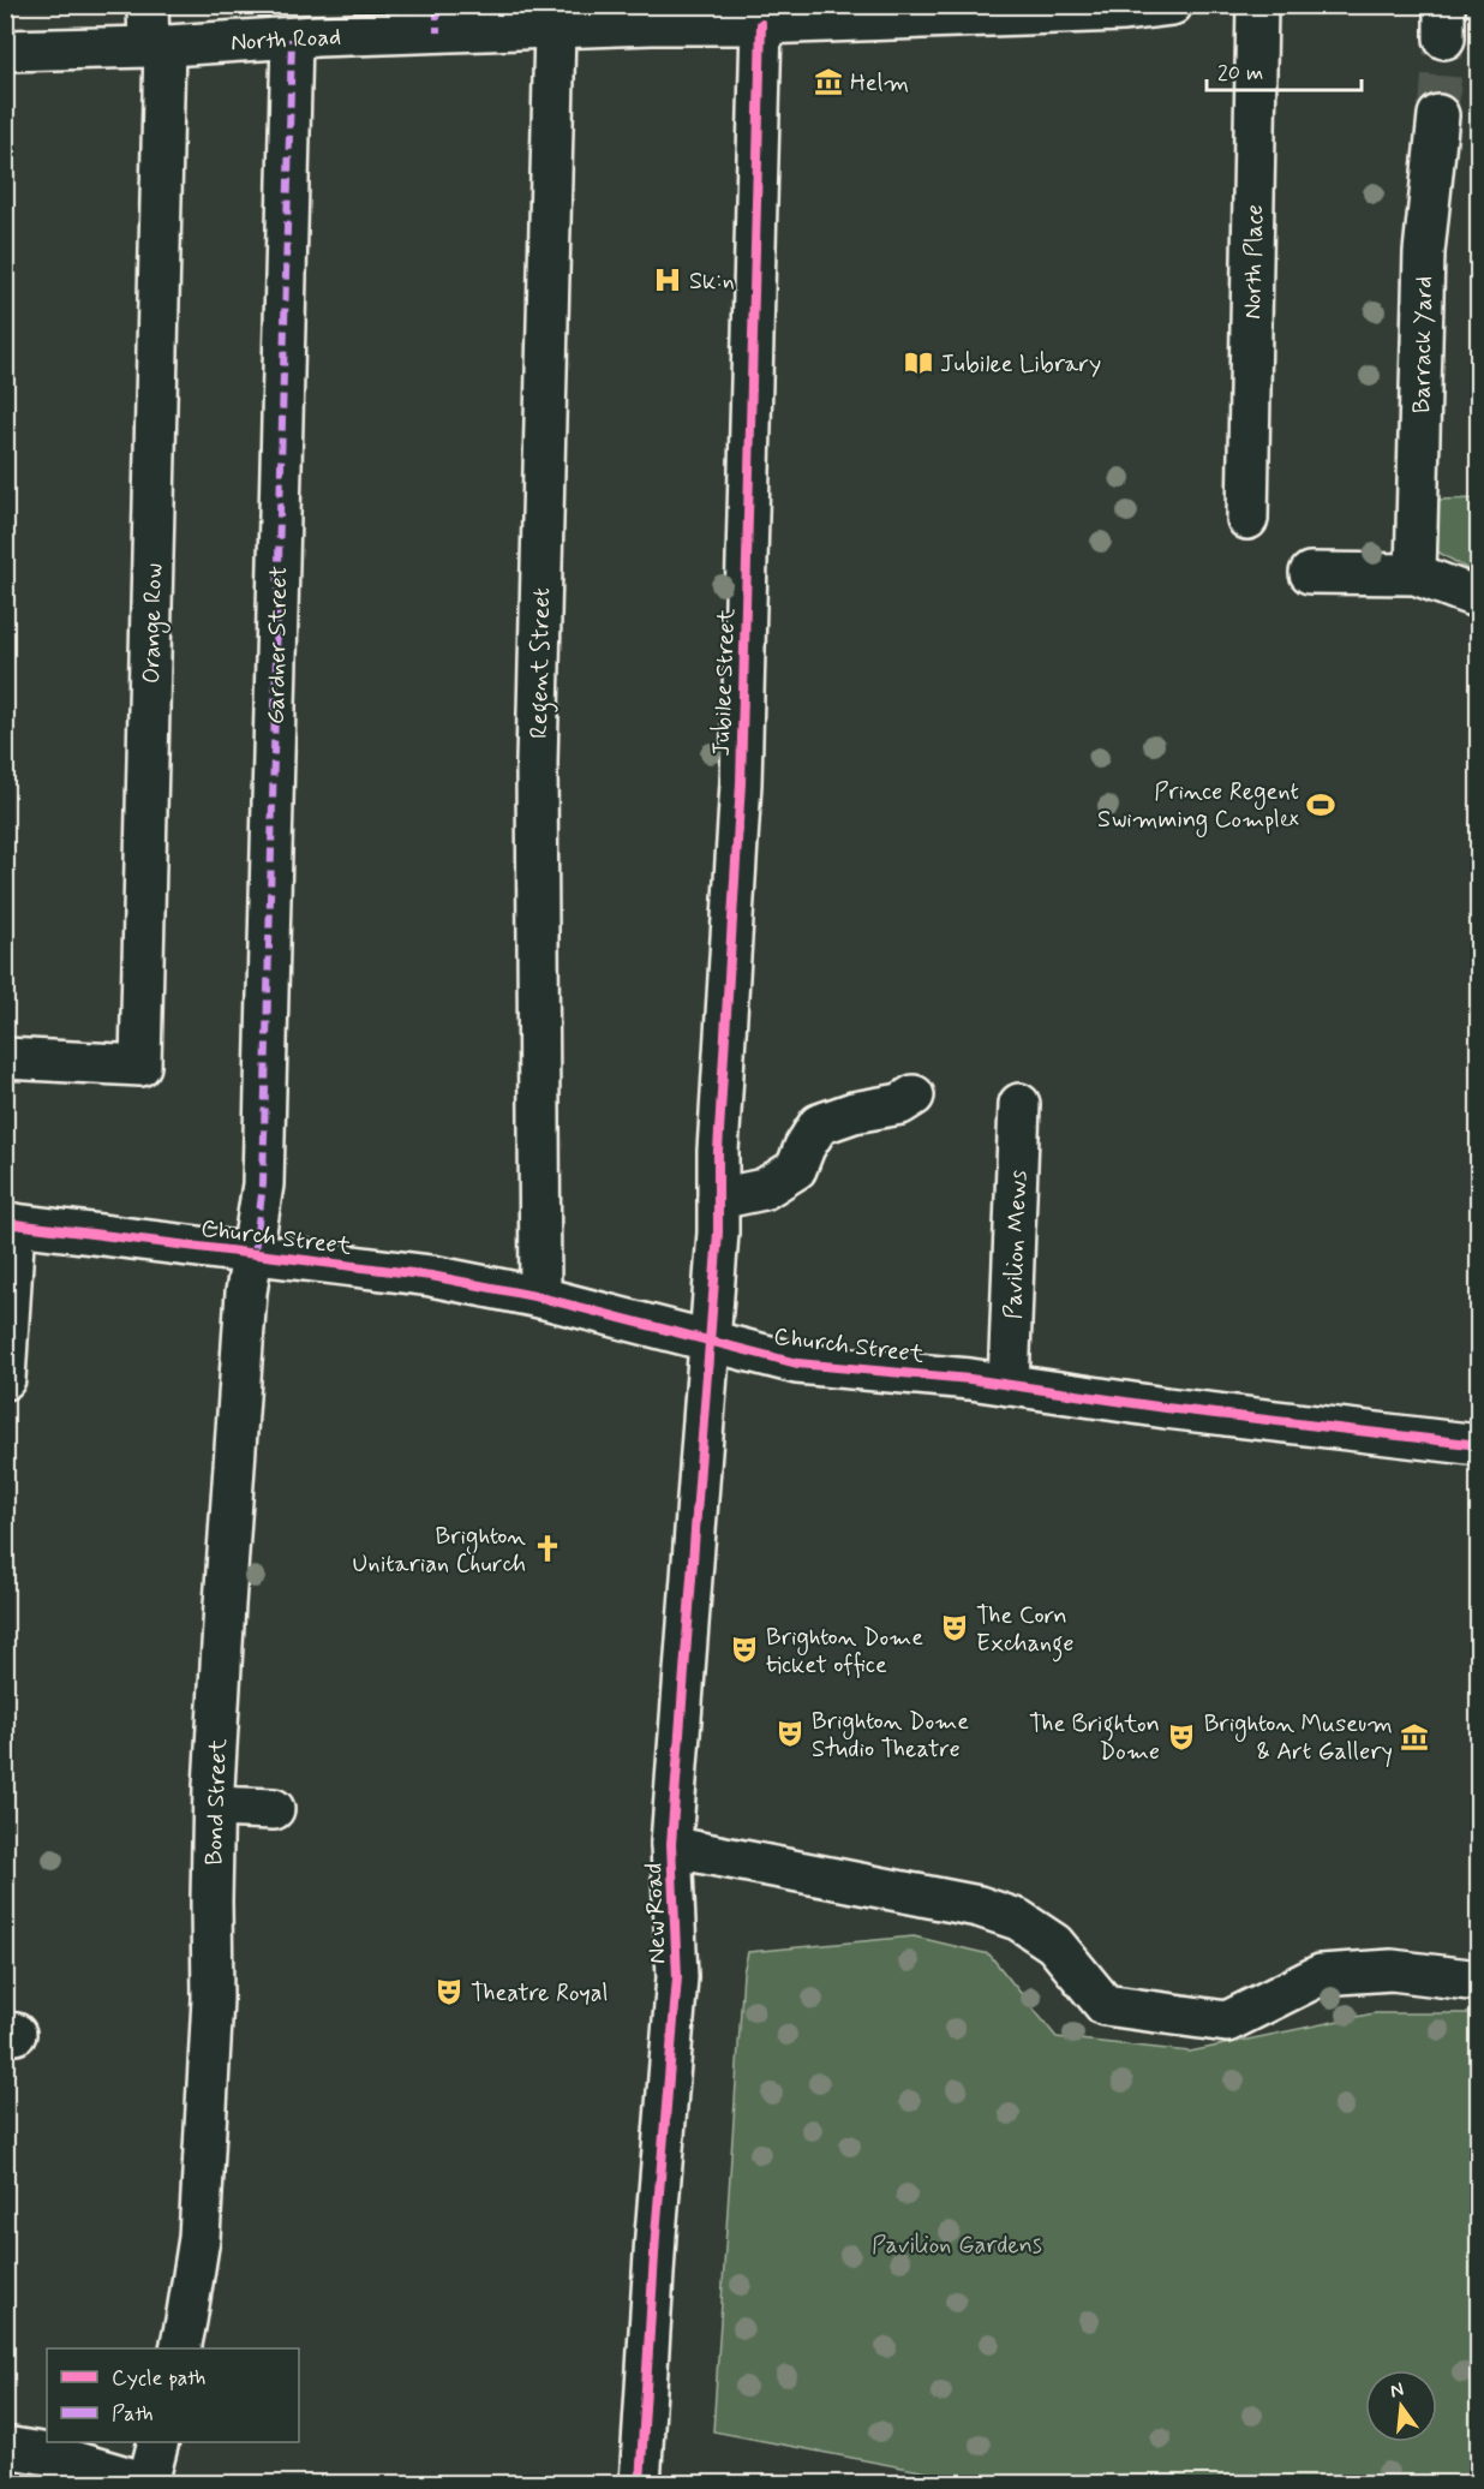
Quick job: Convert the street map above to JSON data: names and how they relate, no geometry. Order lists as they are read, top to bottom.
{
  "streets": {
    "street": [
      "North Road",
      "North Place",
      "Barrack Yard",
      "Orange Row",
      "Gardner Street",
      "Regent Street",
      "Jubilee Street",
      "Church Street",
      "Pavilion Mews",
      "Bond Street",
      "New Road"
    ]
  },
  "crossings": [
    ["North Road", "Orange Row"],
    ["North Road", "Gardner Street"],
    ["North Road", "Regent Street"],
    ["North Road", "Jubilee Street"],
    ["Gardner Street", "Church Street"],
    ["Gardner Street", "Bond Street"],
    ["Regent Street", "Church Street"],
    ["Jubilee Street", "Church Street"],
    ["Jubilee Street", "New Road"],
    ["Church Street", "Pavilion Mews"],
    ["Church Street", "Bond Street"],
    ["Church Street", "New Road"]
  ],
  "parks": ["Pavilion Gardens"],
  "places": {
    "museum": ["Helm", "Brighton Museum & Art Gallery"],
    "hospital": ["Sk:n"],
    "library": ["Jubilee Library"],
    "sports": ["Prince Regent Swimming Complex"],
    "church": ["Brighton Unitarian Church"],
    "theatre": [
      "The Corn Exchange",
      "Brighton Dome ticket office",
      "Brighton Dome Studio Theatre",
      "The Brighton Dome",
      "Theatre Royal"
    ]
  },
  "legend": ["Cycle path", "Path"],
  "scale_bar": "20 m",
  "north": "top"
}
